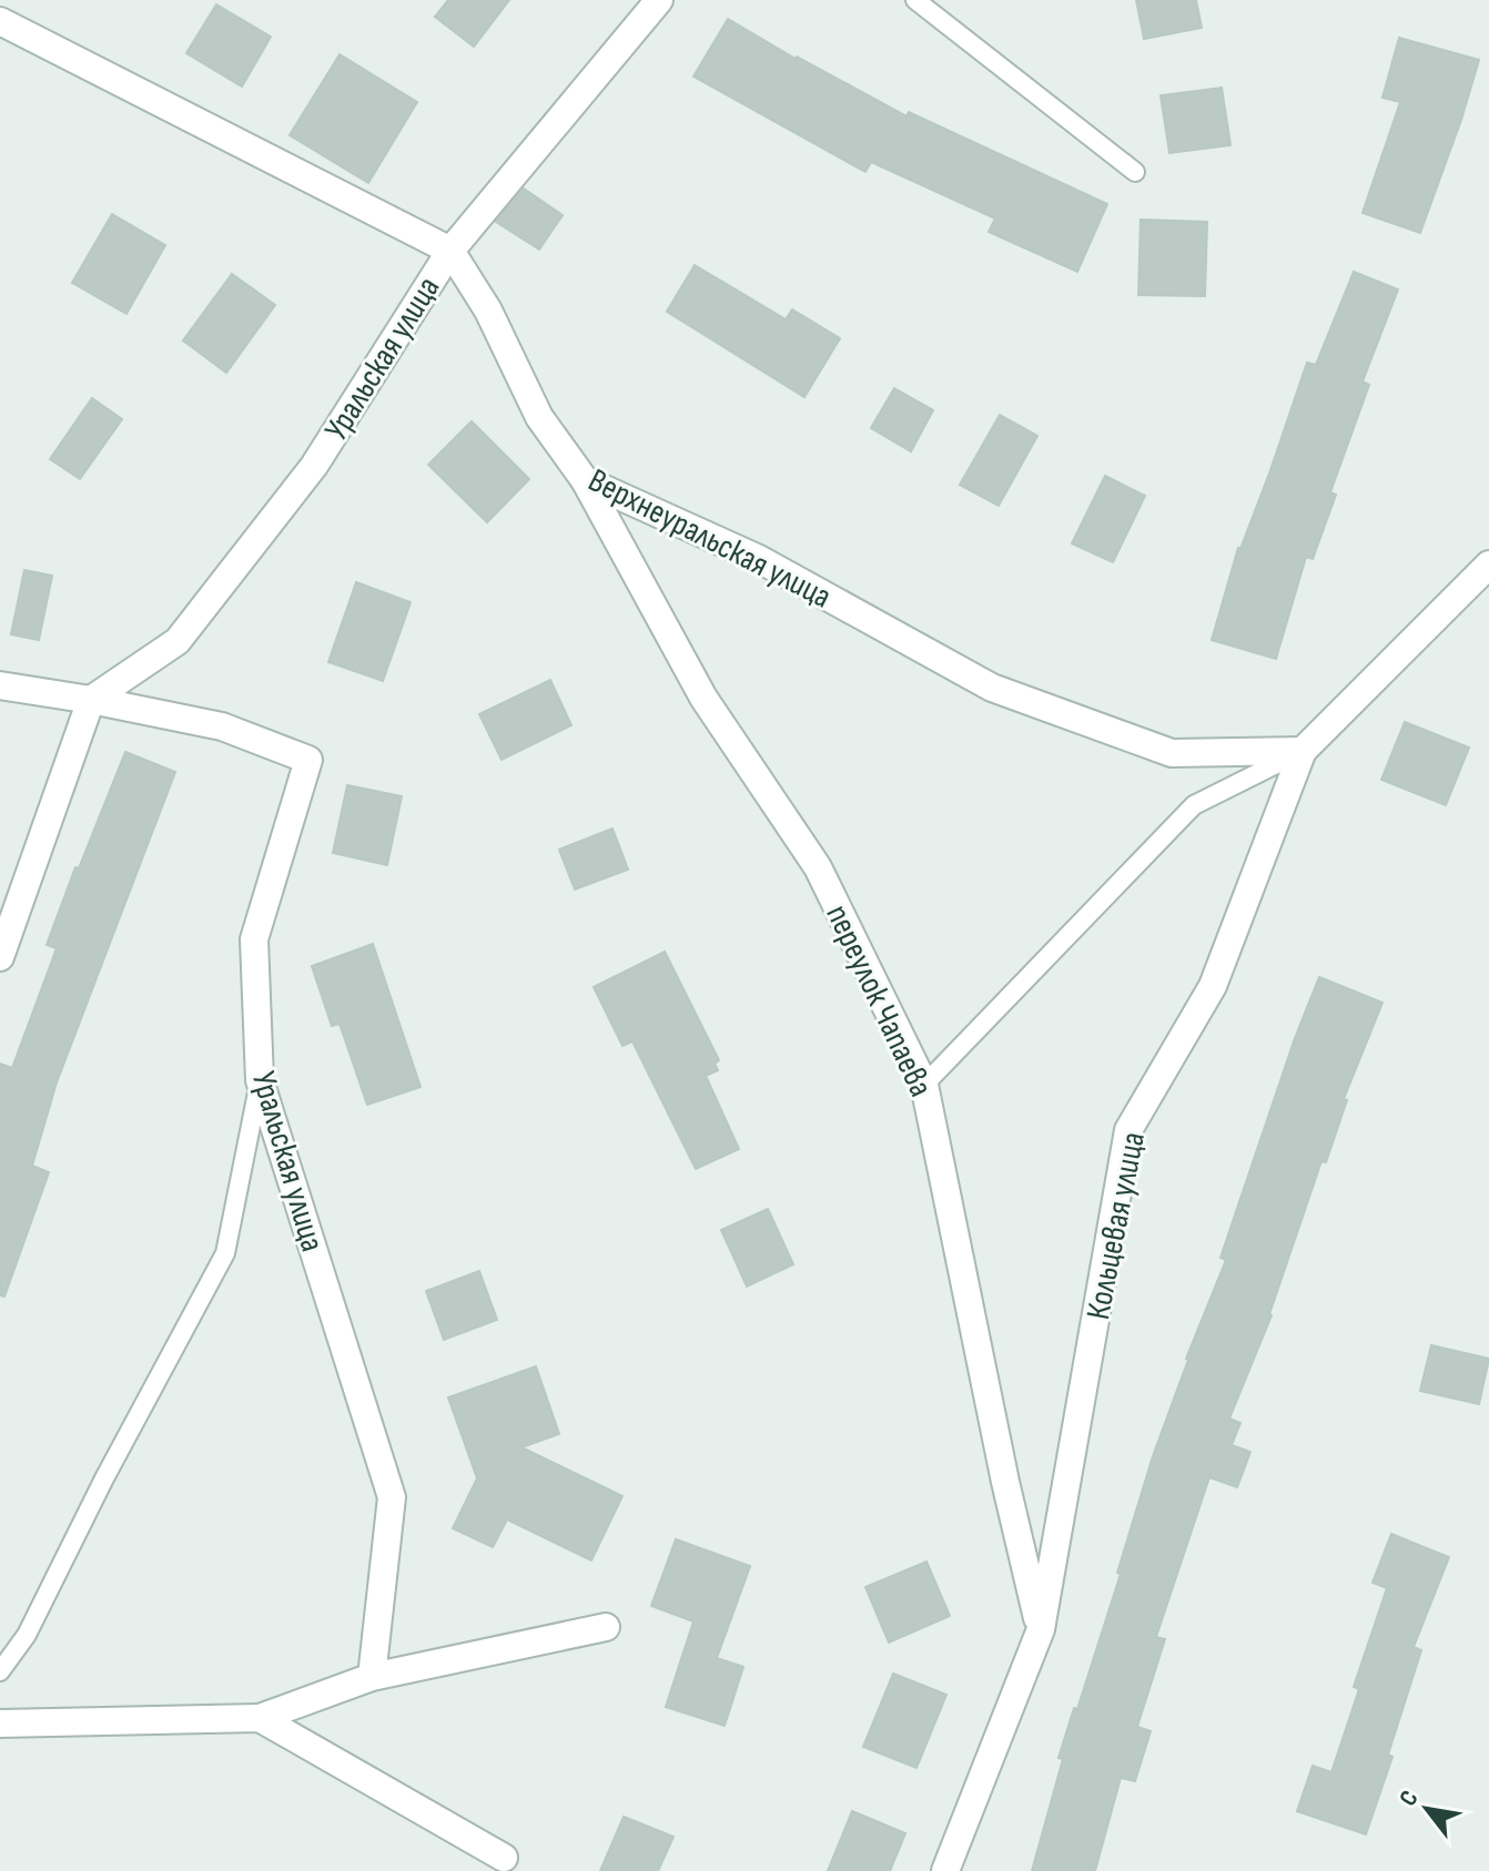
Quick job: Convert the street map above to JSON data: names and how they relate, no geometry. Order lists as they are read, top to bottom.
{
  "streets": {
    "street": [
      "Уральская улица",
      "Верхнеуральская улица",
      "переулок Чапаева",
      "Кольцевая улица"
    ]
  },
  "crossings": [
    ["Уральская улица", "Верхнеуральская улица"],
    ["Верхнеуральская улица", "переулок Чапаева"],
    ["Верхнеуральская улица", "Кольцевая улица"],
    ["переулок Чапаева", "Кольцевая улица"]
  ],
  "north": "top left"
}
